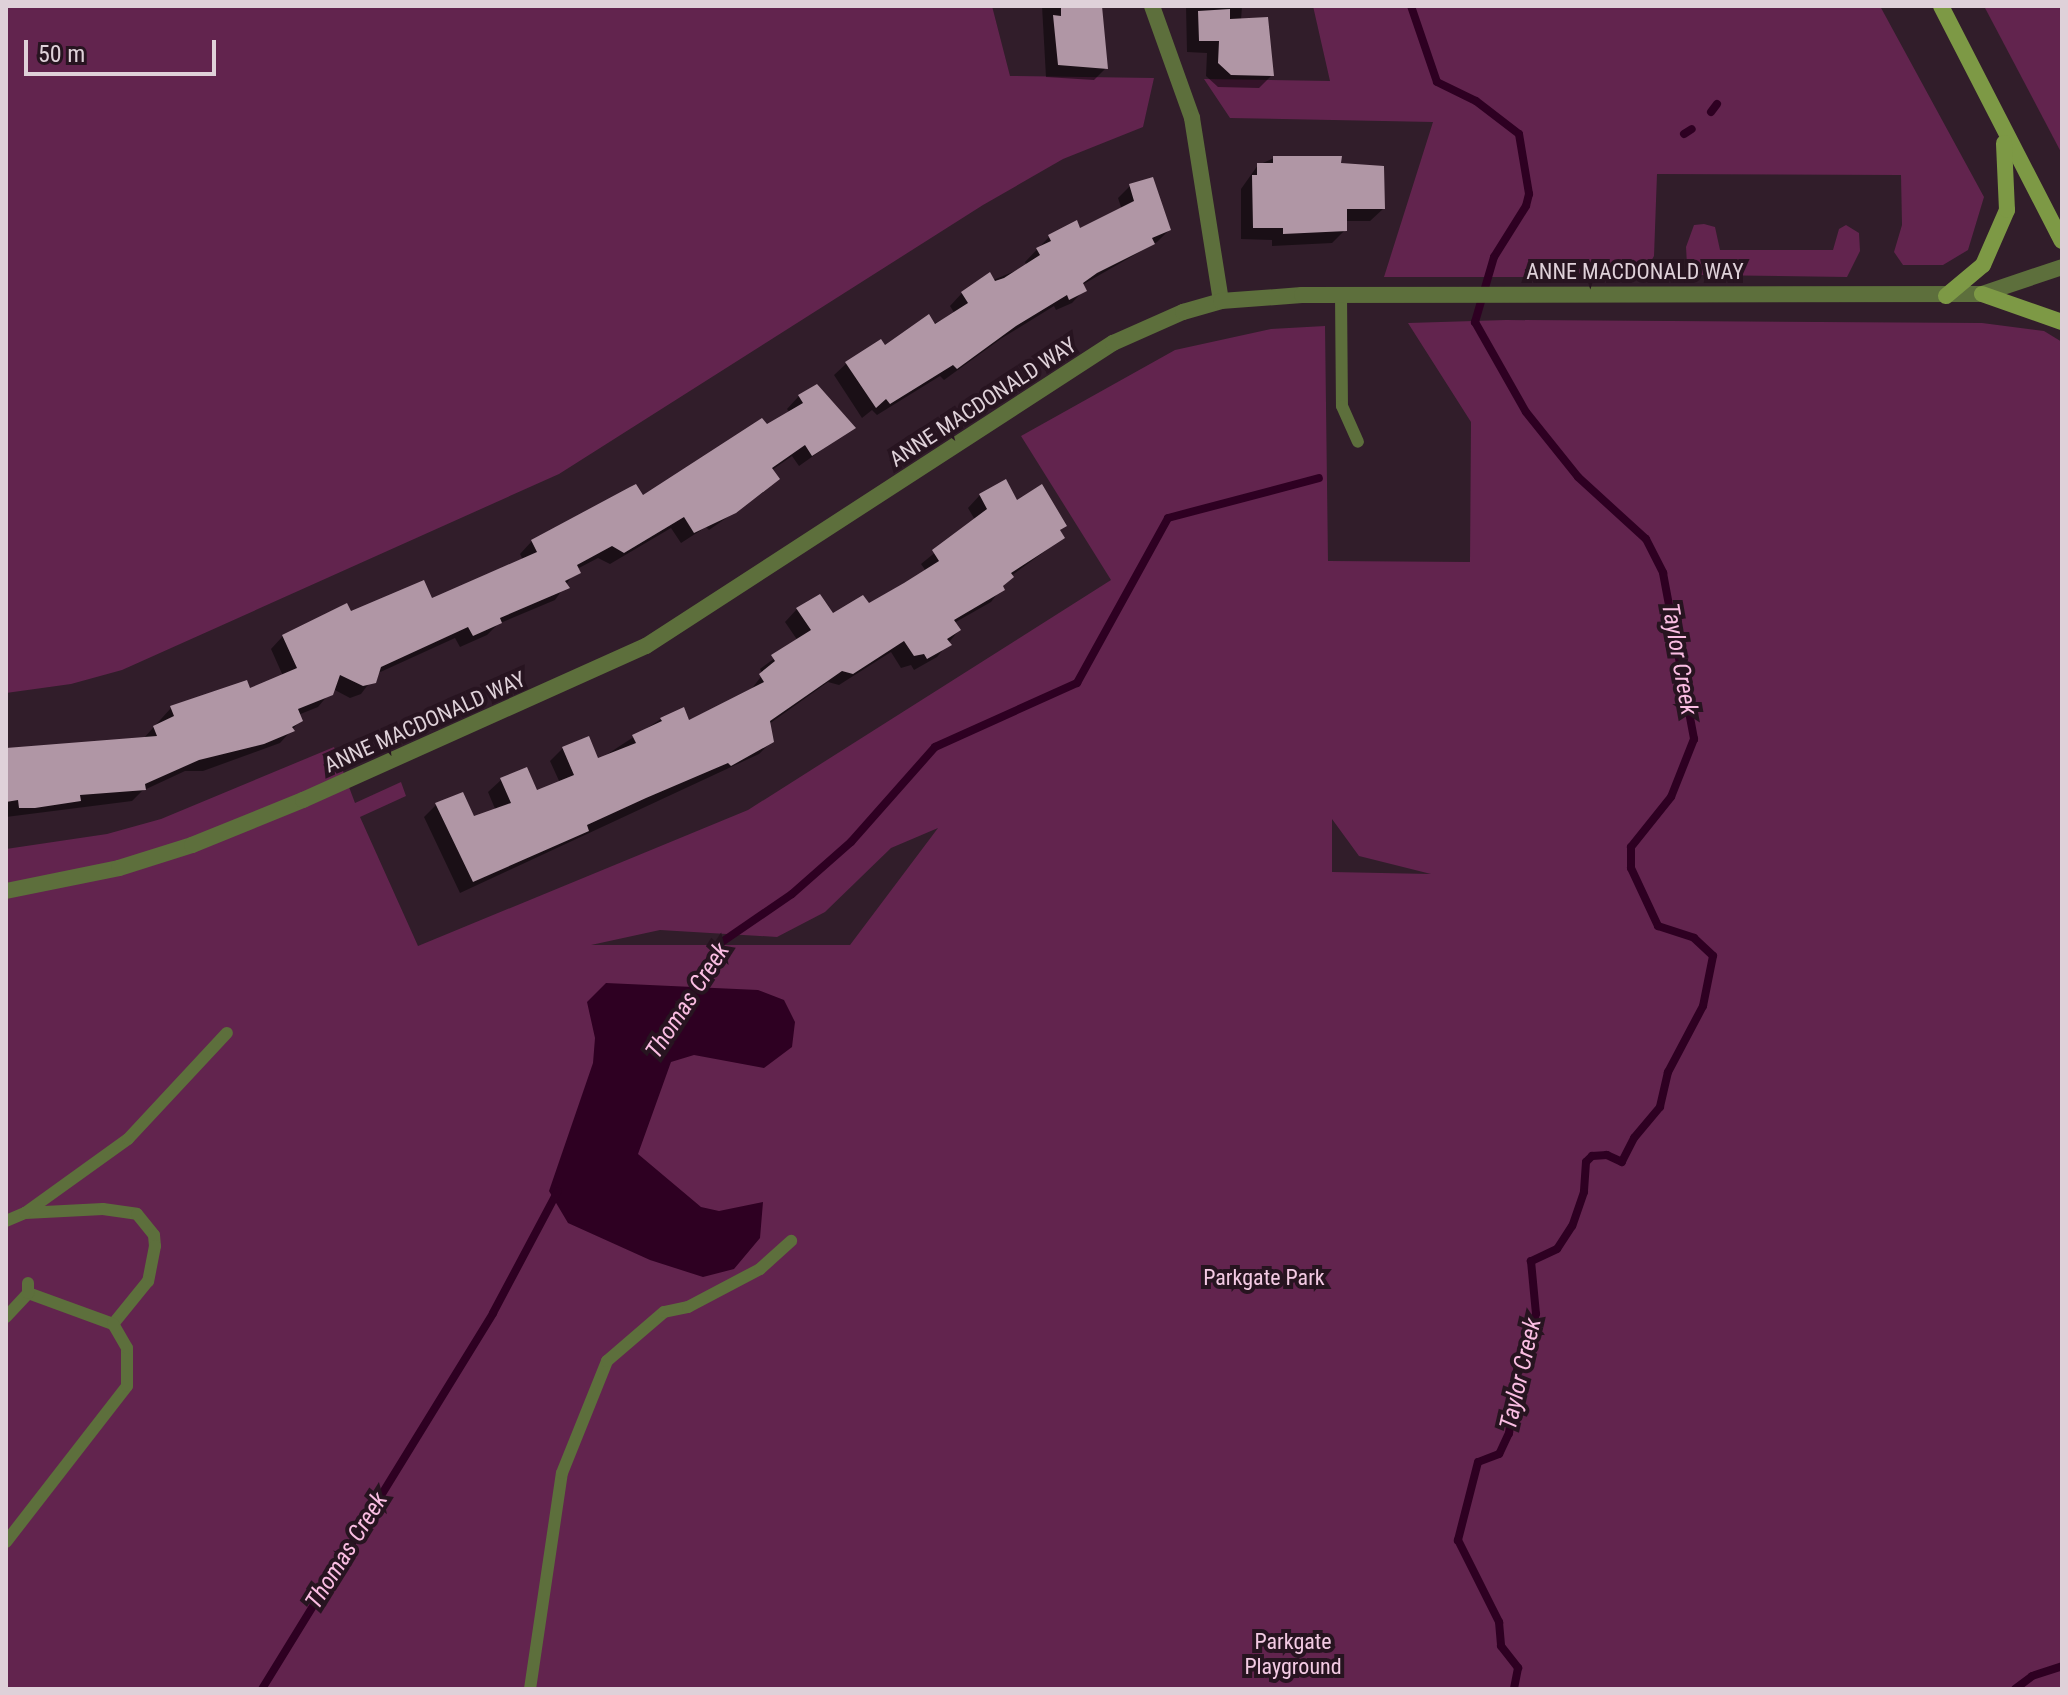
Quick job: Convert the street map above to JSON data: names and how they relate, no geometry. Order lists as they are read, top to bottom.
{
  "streets": {
    "street": ["ANNE MACDONALD WAY"]
  },
  "water": ["Taylor Creek", "Thomas Creek"],
  "parks": ["Parkgate Park", "Parkgate Playground"],
  "scale_bar": "50 m"
}
